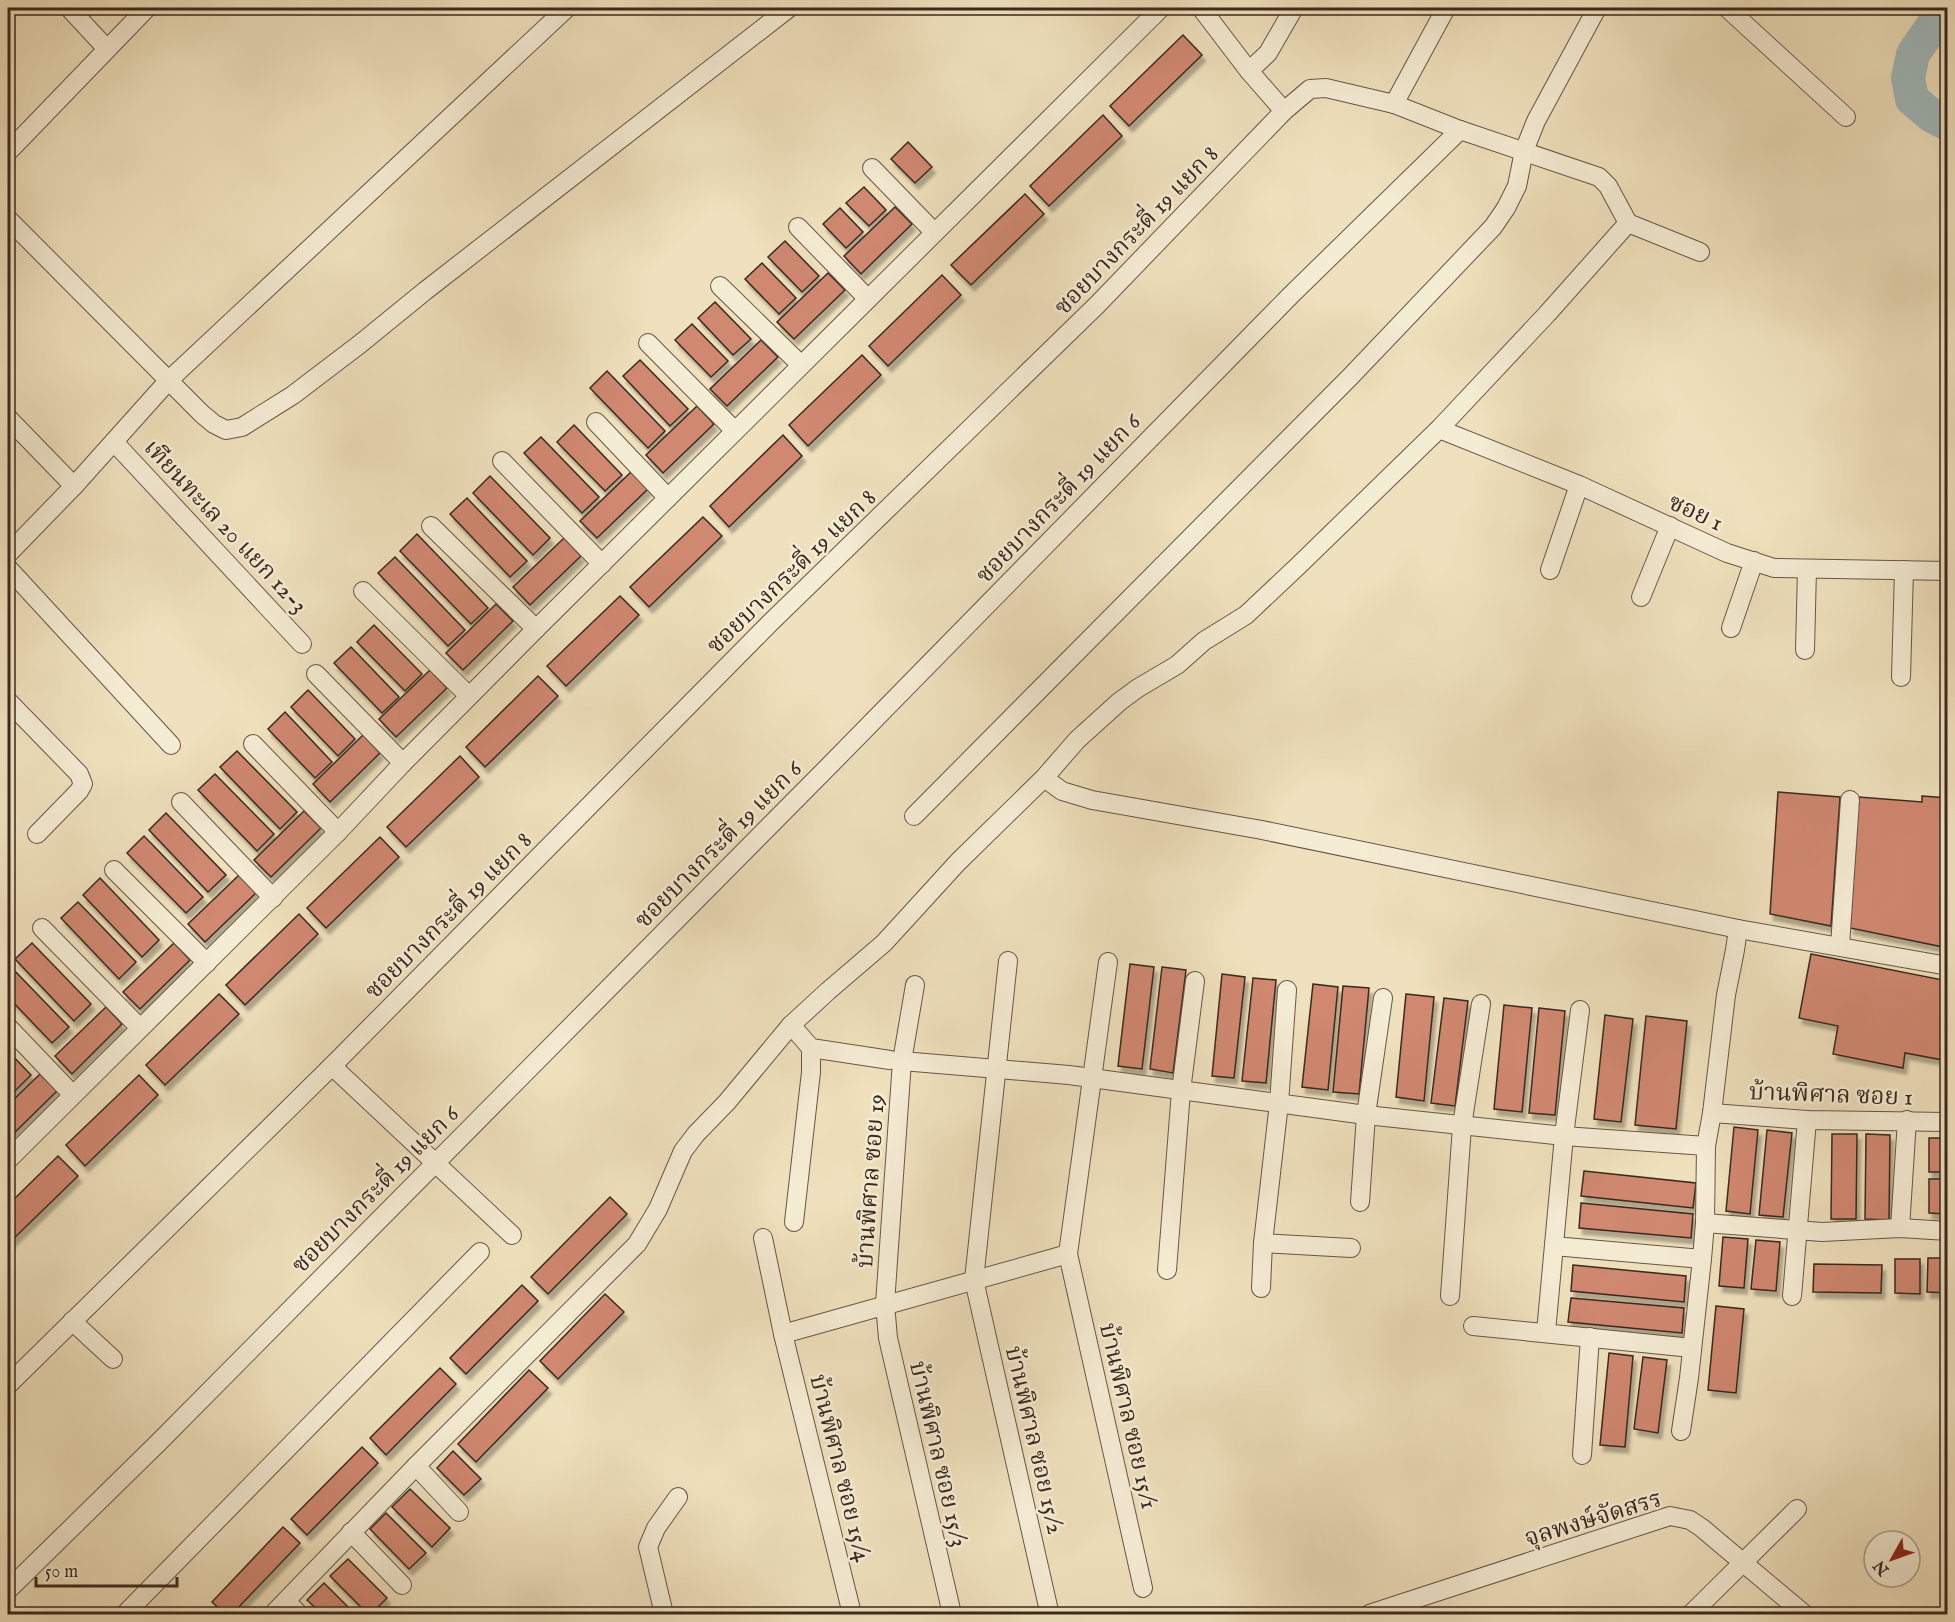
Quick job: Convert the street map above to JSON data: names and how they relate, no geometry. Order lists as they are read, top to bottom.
{
  "streets": {
    "street": [
      "ซอยบางกระดี่ 19 แยก 8",
      "ซอยบางกระดี่ 19 แยก 6",
      "ซอย 1",
      "เทียนทะเล 20 แยก 12-3",
      "บ้านพิศาล ซอย 1",
      "บ้านพิศาล ซอย 19",
      "บ้านพิศาล ซอย 15/1",
      "บ้านพิศาล ซอย 15/2",
      "บ้านพิศาล ซอย 15/3",
      "บ้านพิศาล ซอย 15/4",
      "จุลพงษ์จัดสรร"
    ]
  },
  "crossings": [
    ["ซอยบางกระดี่ 19 แยก 8", "ซอยบางกระดี่ 19 แยก 6"],
    ["บ้านพิศาล ซอย 19", "บ้านพิศาล ซอย 15/3"]
  ],
  "scale_bar": "50 m",
  "north": "bottom left"
}
